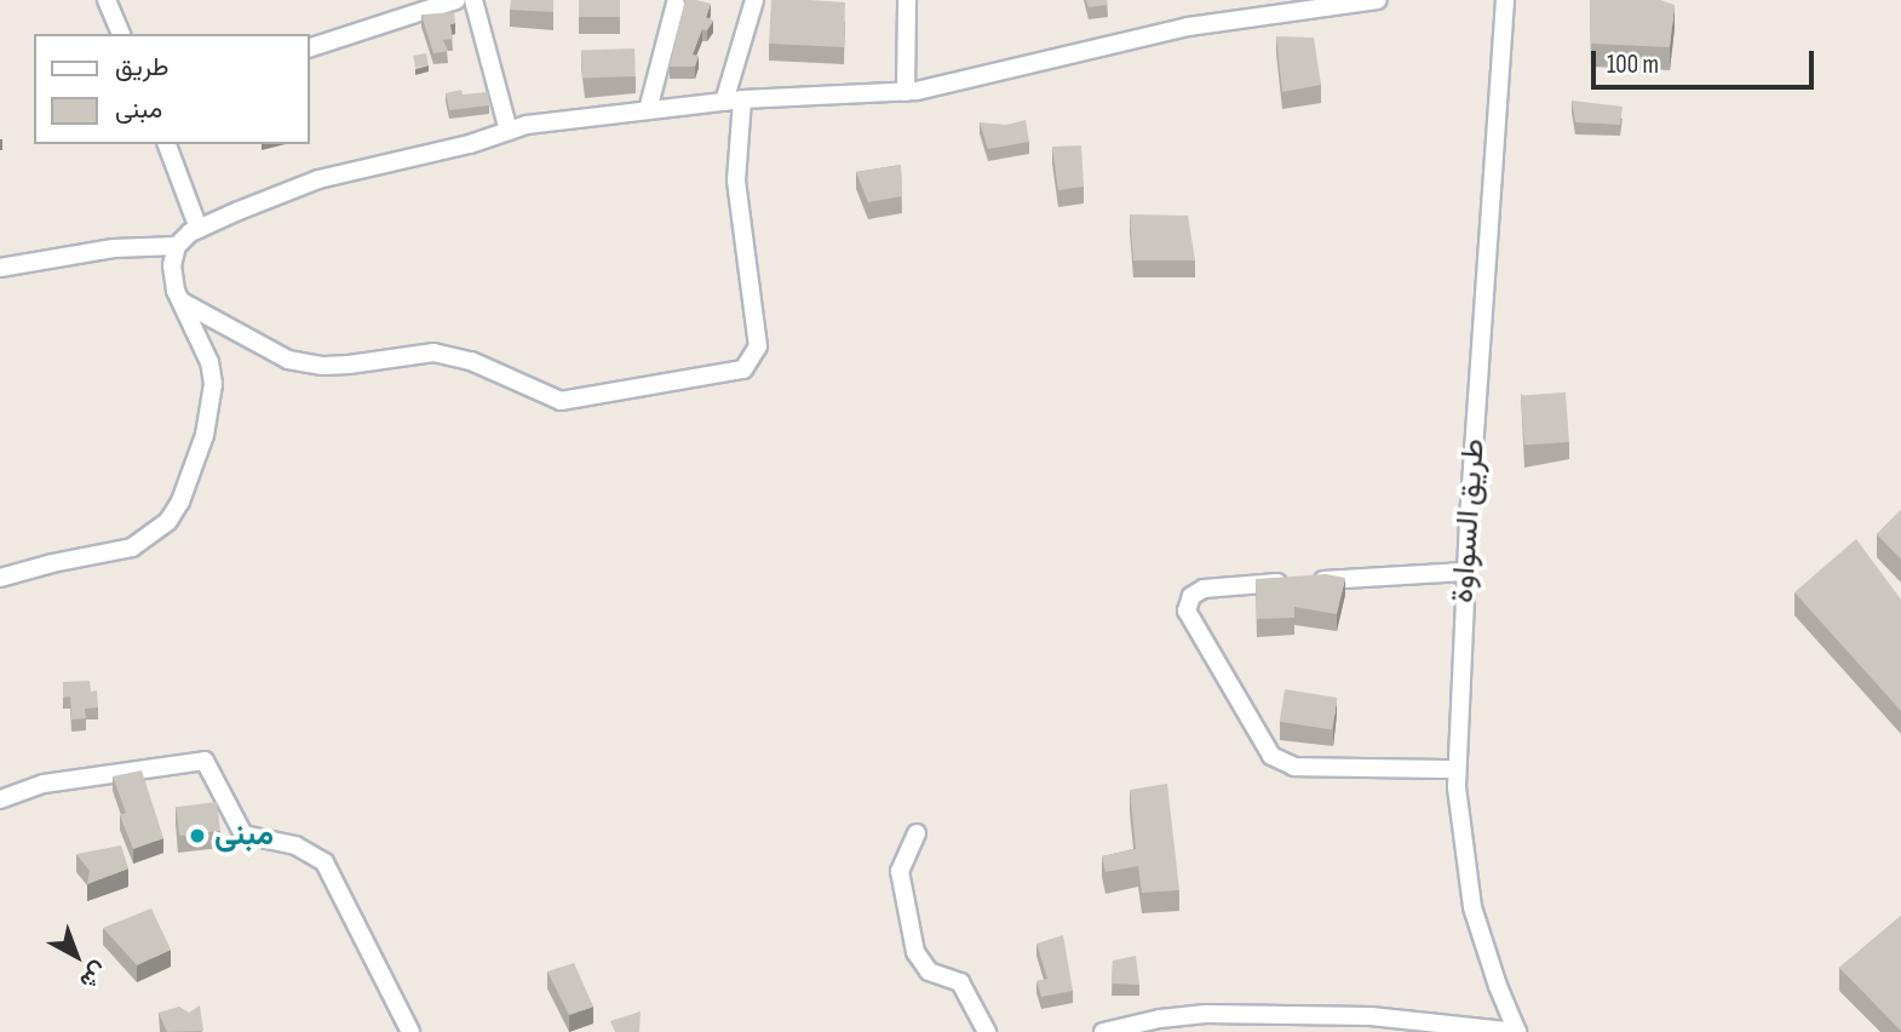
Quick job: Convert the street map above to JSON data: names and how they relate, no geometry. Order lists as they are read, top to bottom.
{
  "streets": {
    "street": ["طريق السواوة"]
  },
  "places": ["مبنى"],
  "legend": ["طريق", "مبنى"],
  "scale_bar": "100 m",
  "north": "bottom right"
}
